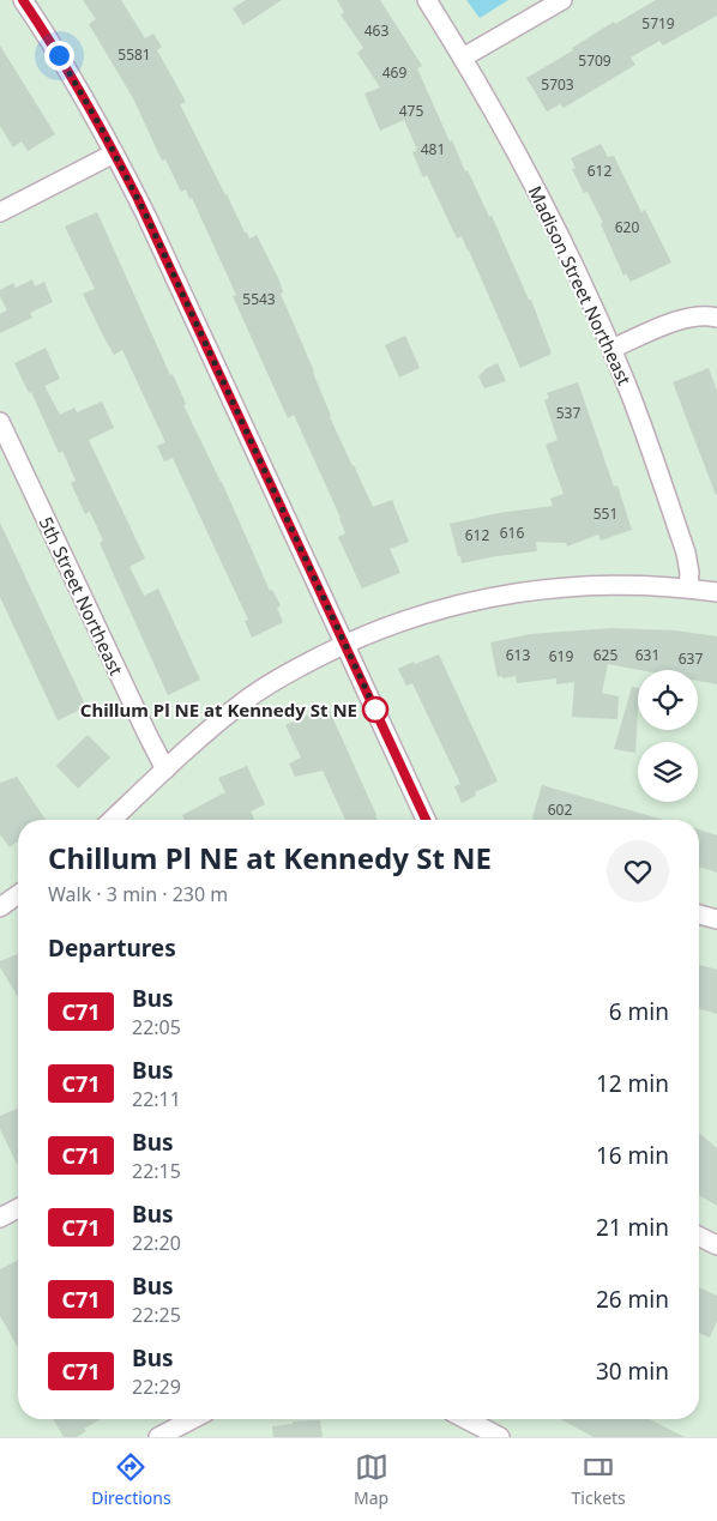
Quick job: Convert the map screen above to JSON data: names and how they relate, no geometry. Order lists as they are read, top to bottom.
{
  "streets": {
    "street": ["Madison Street Northeast", "5th Street Northeast"]
  },
  "places": ["Chillum Pl NE at Kennedy St NE"],
  "lines": ["bus line C71"],
  "house_numbers": [
    "5719",
    "463",
    "5581",
    "5709",
    "469",
    "5703",
    "475",
    "481",
    "612",
    "620",
    "5543",
    "537",
    "551",
    "616",
    "612",
    "613",
    "625",
    "631",
    "619",
    "637",
    "602"
  ],
  "page": {
    "heading": [
      ["Chillum Pl NE at Kennedy St NE", "Walk · 3 min · 230 m"],
      "Departures"
    ],
    "list": [
      {
        "mark": "C71",
        "name": "Bus",
        "note": "22:05",
        "value": "6 min"
      },
      {
        "mark": "C71",
        "name": "Bus",
        "note": "22:11",
        "value": "12 min"
      },
      {
        "mark": "C71",
        "name": "Bus",
        "note": "22:15",
        "value": "16 min"
      },
      {
        "mark": "C71",
        "name": "Bus",
        "note": "22:20",
        "value": "21 min"
      },
      {
        "mark": "C71",
        "name": "Bus",
        "note": "22:25",
        "value": "26 min"
      },
      {
        "mark": "C71",
        "name": "Bus",
        "note": "22:29",
        "value": "30 min"
      }
    ],
    "tabs": ["Directions", "Map", "Tickets"]
  }
}
